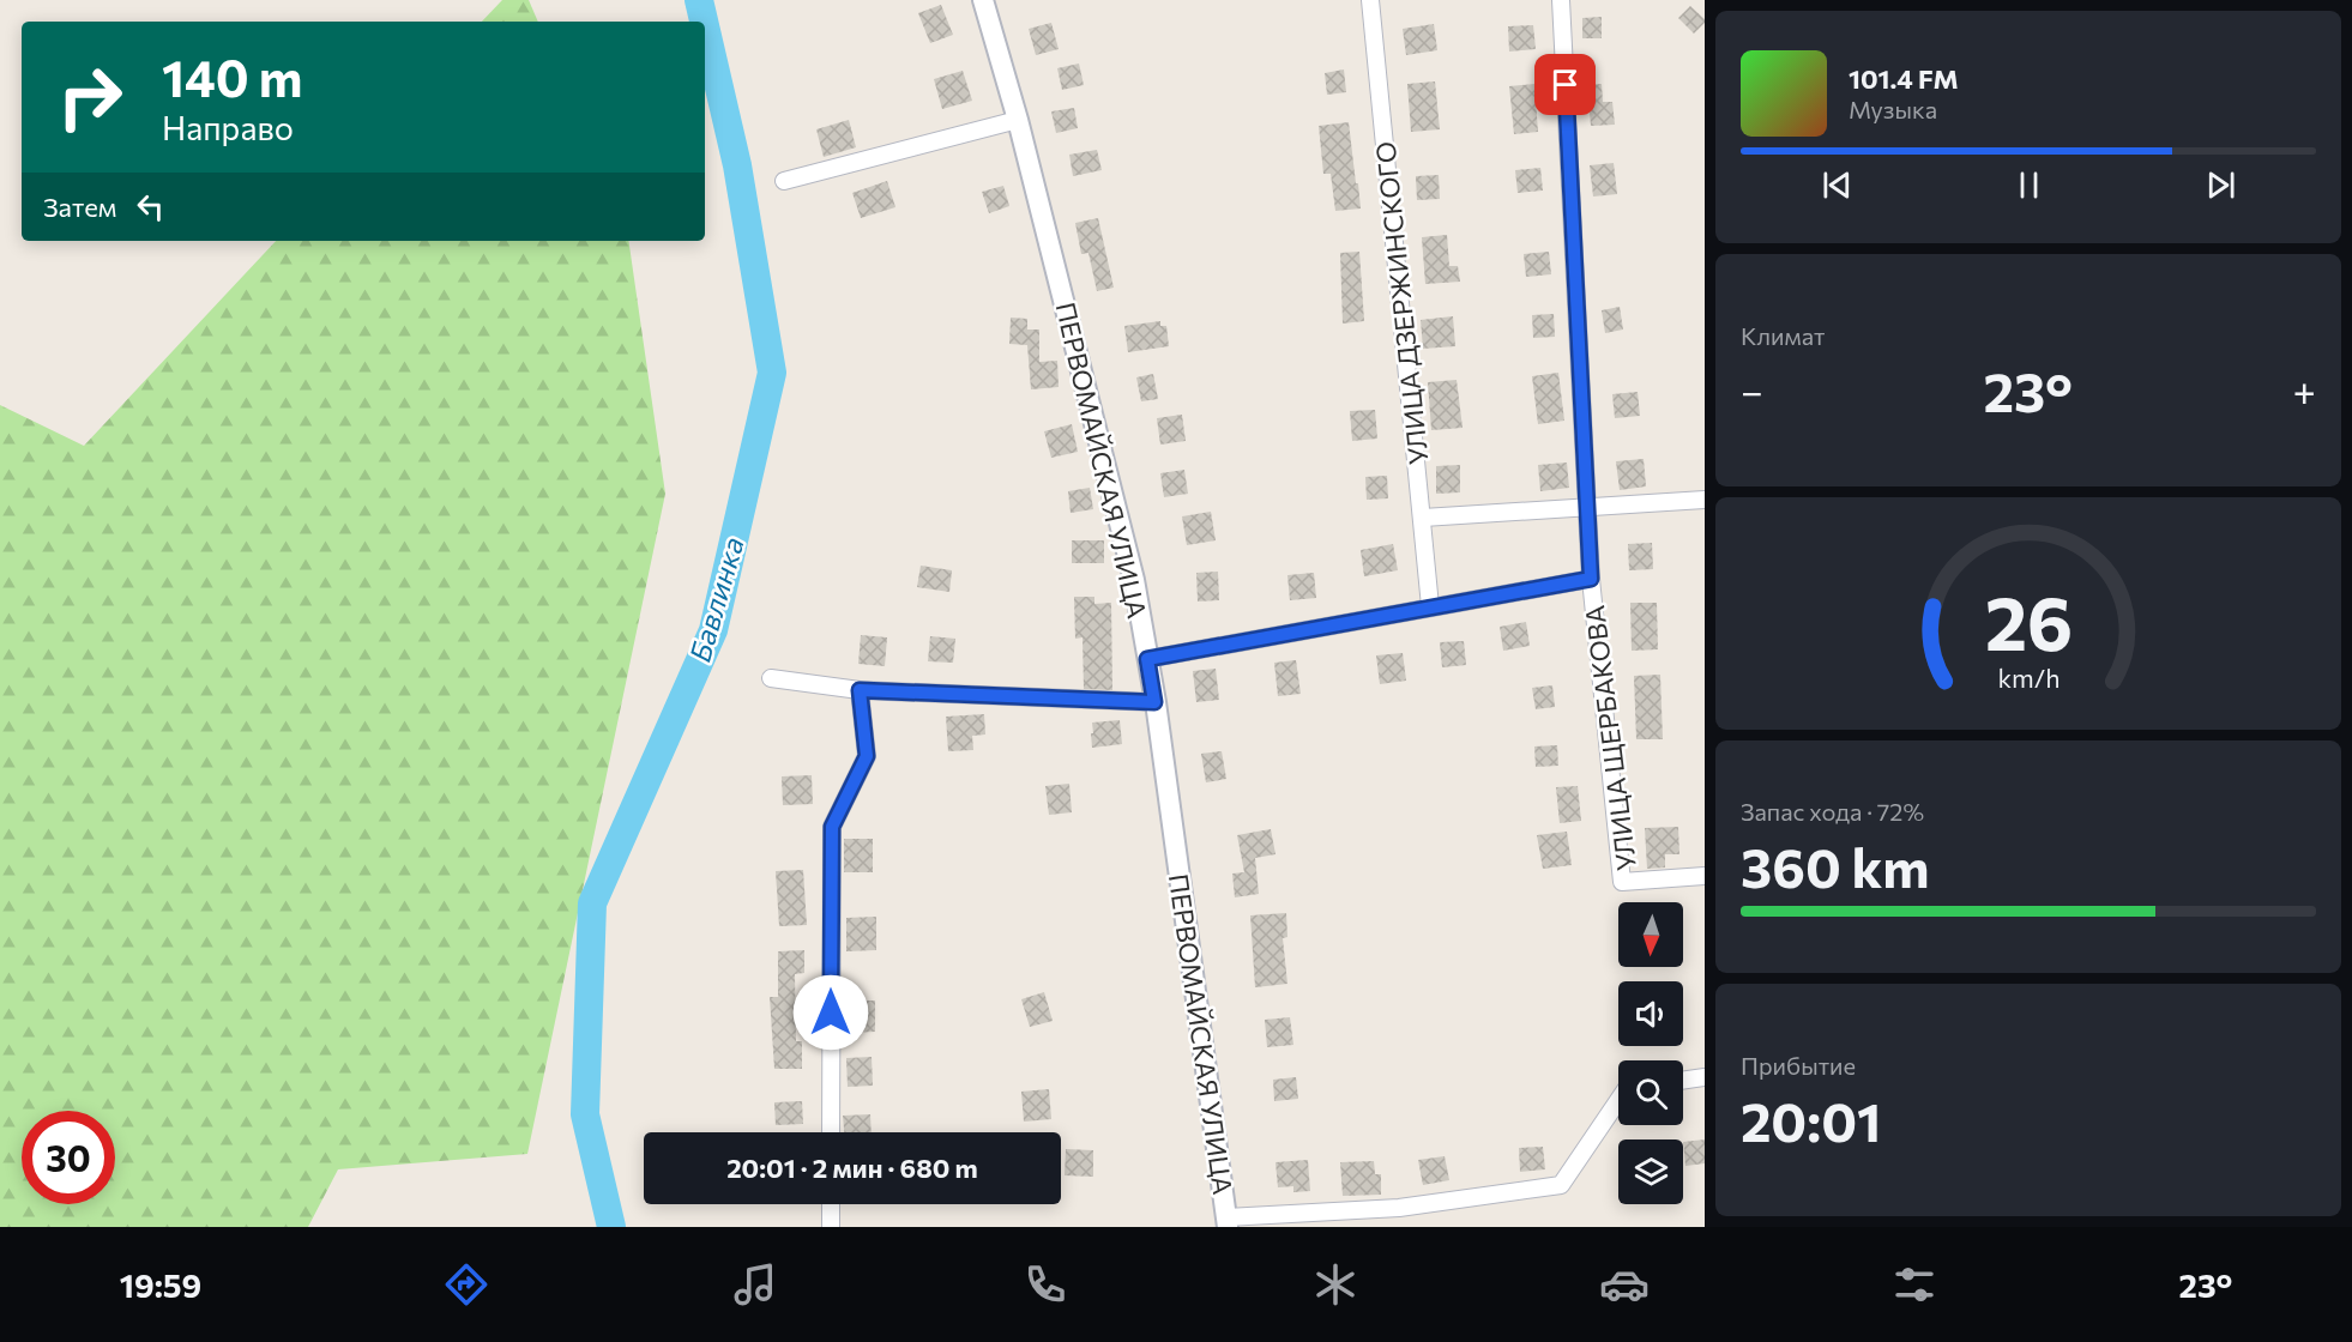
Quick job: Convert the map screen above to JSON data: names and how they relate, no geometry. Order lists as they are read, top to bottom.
{
  "streets": {
    "street": ["УЛИЦА ДЗЕРЖИНСКОГО", "ПЕРВОМАЙСКАЯ УЛИЦА", "УЛИЦА ЩЕРБАКОВА"]
  },
  "water": ["Бавлинка"],
  "north": "bottom",
  "page": {
    "turn": ["140 m", "Направо"],
    "song": ["101.4 FM", "Музыка"],
    "then": "Затем",
    "tile": [
      "Климат",
      ["Запас хода · 72%", "360 km"],
      ["Прибытие", "20:01"]
    ],
    "heat": ["−", "23°", "+"],
    "limit": "30",
    "trip": "20:01 · 2 мин · 680 m",
    "tabs": ["19:59", "23°"],
    "gauge": ["26", "km/h"]
  }
}
